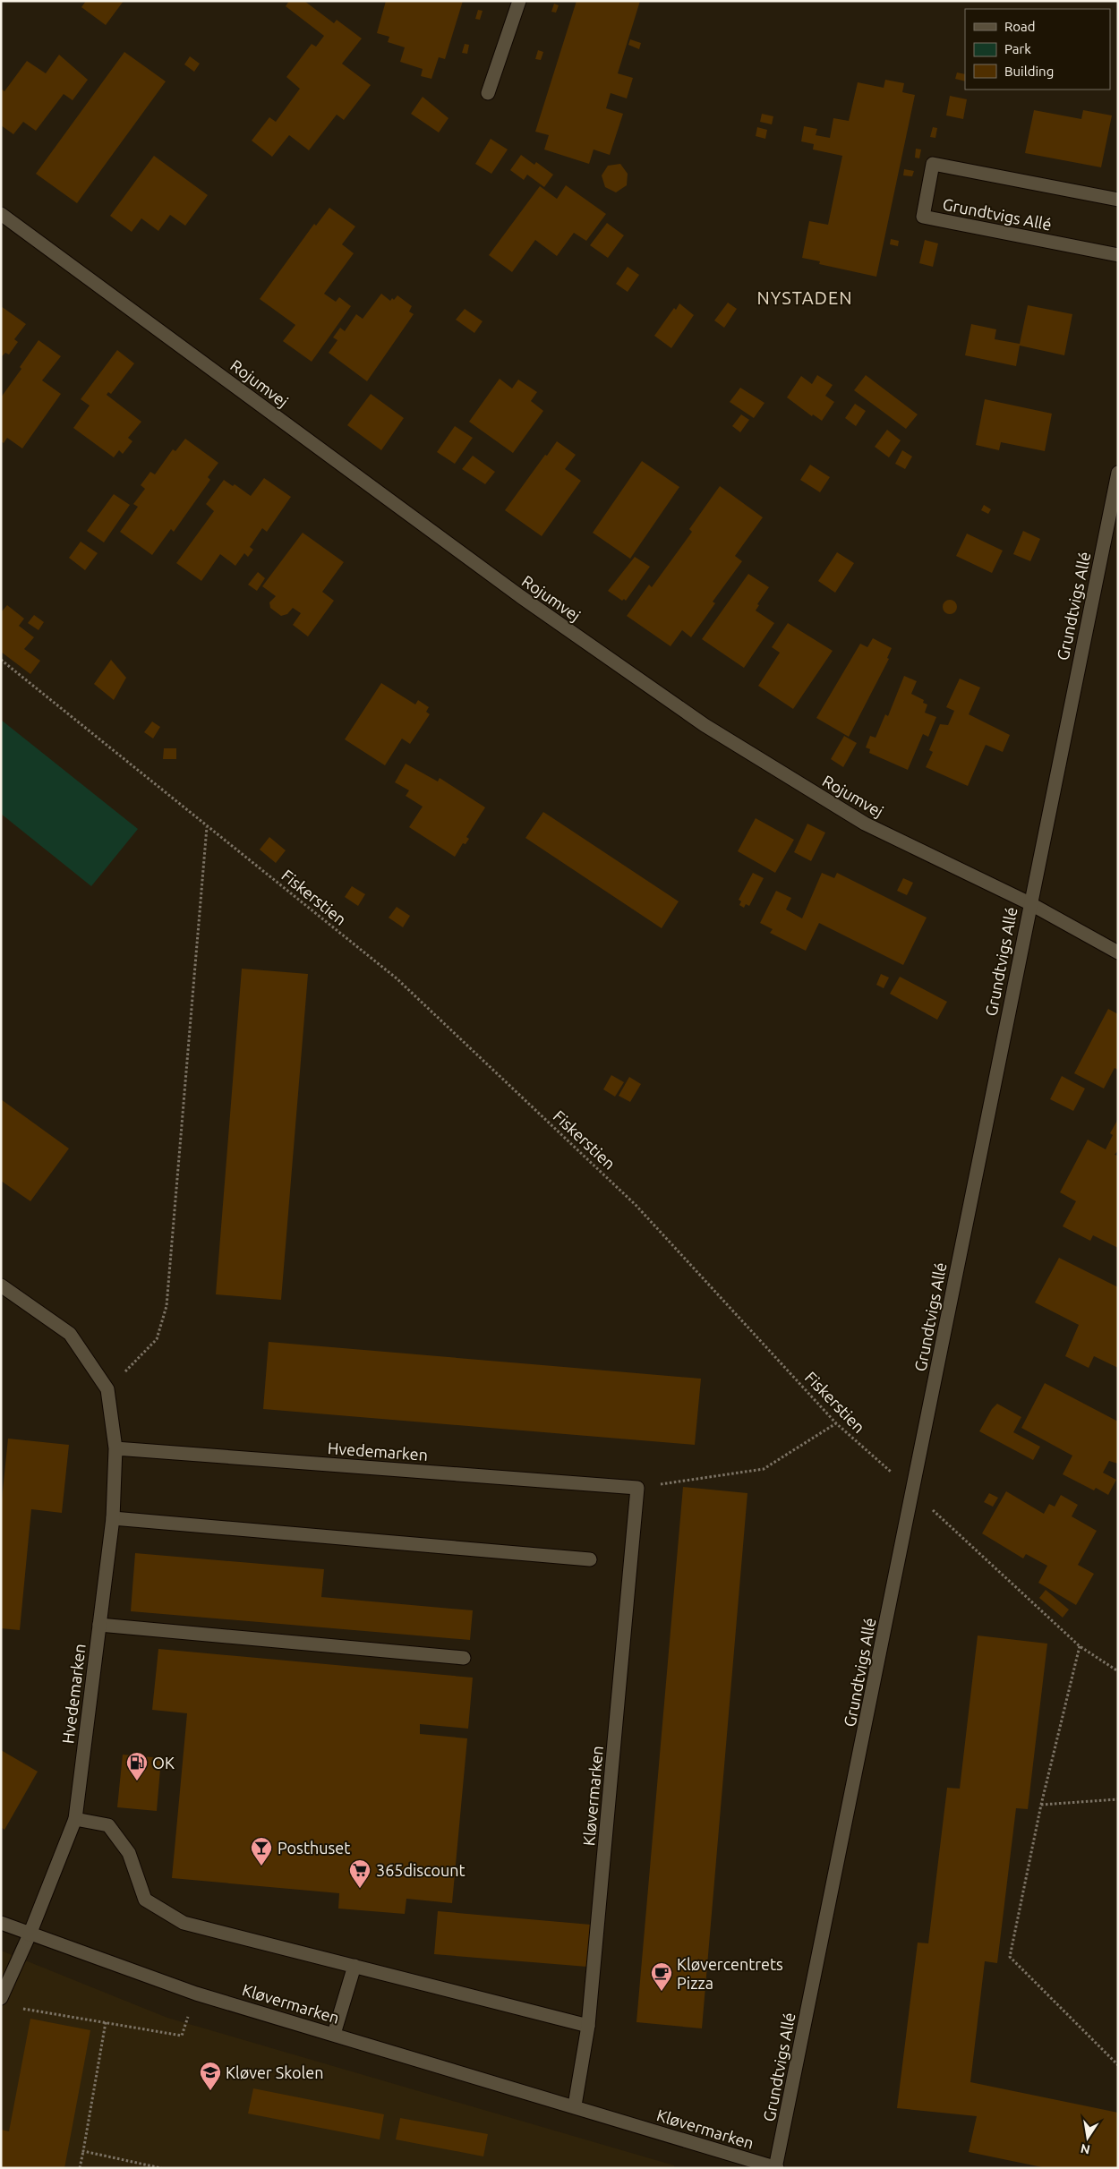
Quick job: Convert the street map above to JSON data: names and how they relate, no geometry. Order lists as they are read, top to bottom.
{
  "streets": {
    "street": [
      "Grundtvigs Allé",
      "Rojumvej",
      "Hvedemarken",
      "Kløvermarken"
    ],
    "path": ["Fiskerstien"]
  },
  "crossings": [
    ["Grundtvigs Allé", "Rojumvej"],
    ["Grundtvigs Allé", "Fiskerstien"],
    ["Grundtvigs Allé", "Kløvermarken"],
    ["Hvedemarken", "Kløvermarken"]
  ],
  "districts": ["NYSTADEN"],
  "places": {
    "fuel station": ["OK"],
    "bar": ["Posthuset"],
    "supermarket": ["365discount"],
    "cafe": ["Kløvercentrets Pizza"],
    "school or university": ["Kløver Skolen"]
  },
  "legend": ["Road", "Park", "Building"],
  "north": "bottom"
}
